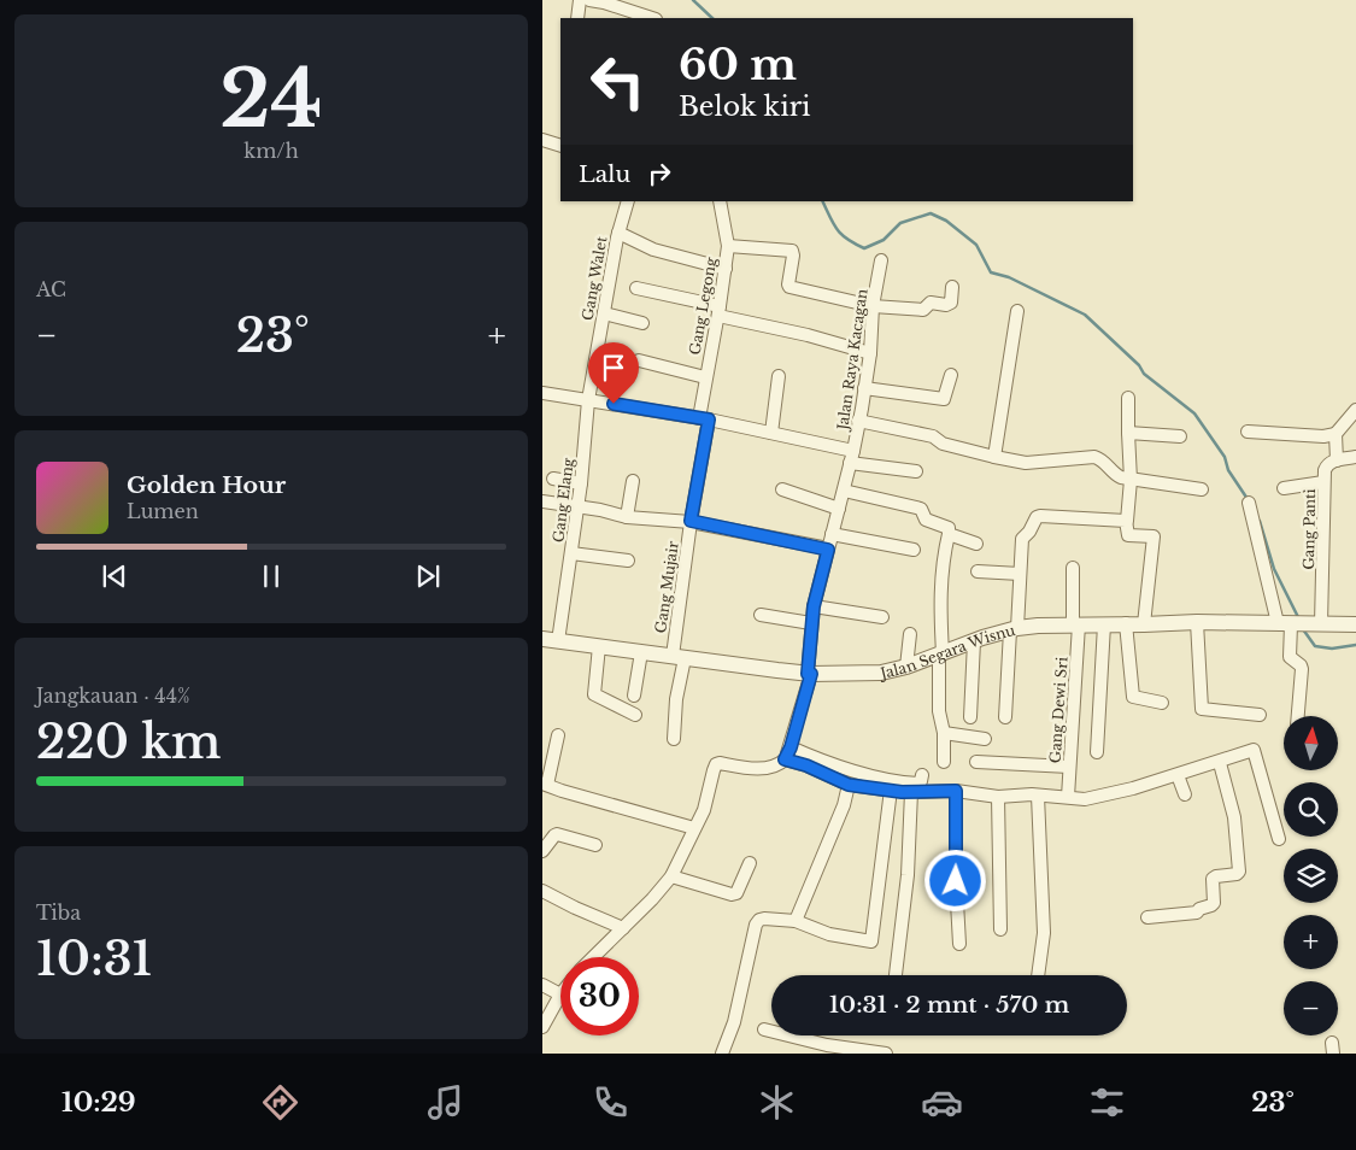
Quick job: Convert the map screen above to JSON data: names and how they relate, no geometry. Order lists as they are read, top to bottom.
{
  "streets": {
    "street": [
      "Gang Walet",
      "Gang Legong",
      "Jalan Raya Kacagan",
      "Gang Elang",
      "Gang Panti",
      "Gang Mujair",
      "Jalan Segara Wisnu",
      "Gang Dewi Sri"
    ]
  },
  "crossings": [
    ["Gang Walet", "Gang Elang"],
    ["Gang Legong", "Gang Mujair"],
    ["Jalan Raya Kacagan", "Jalan Segara Wisnu"],
    ["Gang Elang", "Jalan Segara Wisnu"],
    ["Gang Panti", "Jalan Segara Wisnu"],
    ["Gang Mujair", "Jalan Segara Wisnu"],
    ["Jalan Segara Wisnu", "Gang Dewi Sri"]
  ],
  "north": "top",
  "page": {
    "tile": [
      ["24", "km/h"],
      "AC",
      ["Jangkauan · 44%", "220 km"],
      ["Tiba", "10:31"]
    ],
    "turn": ["60 m", "Belok kiri"],
    "then": "Lalu",
    "heat": ["−", "23°", "+"],
    "song": ["Golden Hour", "Lumen"],
    "map_buttons": ["+", "−"],
    "limit": "30",
    "trip": "10:31 · 2 mnt · 570 m",
    "tabs": ["10:29", "23°"]
  }
}
